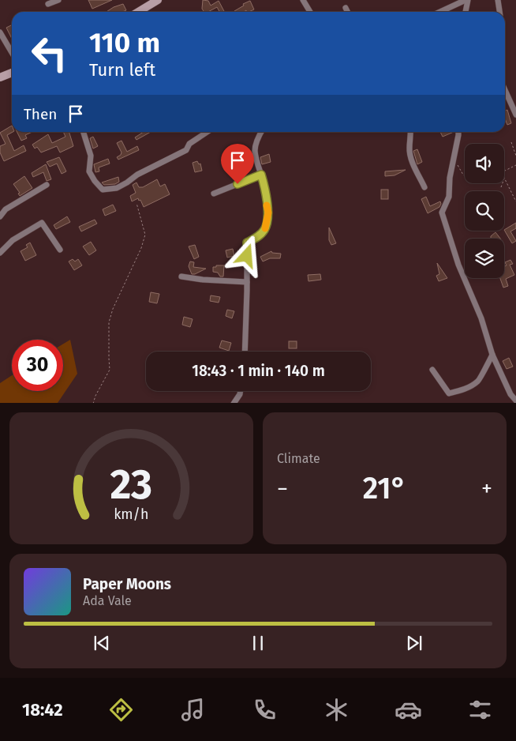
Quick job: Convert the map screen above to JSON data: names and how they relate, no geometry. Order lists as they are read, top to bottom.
{
  "page": {
    "turn": ["110 m", "Turn left"],
    "then": "Then",
    "limit": "30",
    "trip": "18:43 · 1 min · 140 m",
    "tile": "Climate",
    "heat": ["−", "21°", "+"],
    "song": ["Paper Moons", "Ada Vale"],
    "tabs": "18:42",
    "gauge": ["23", "km/h"]
  }
}
